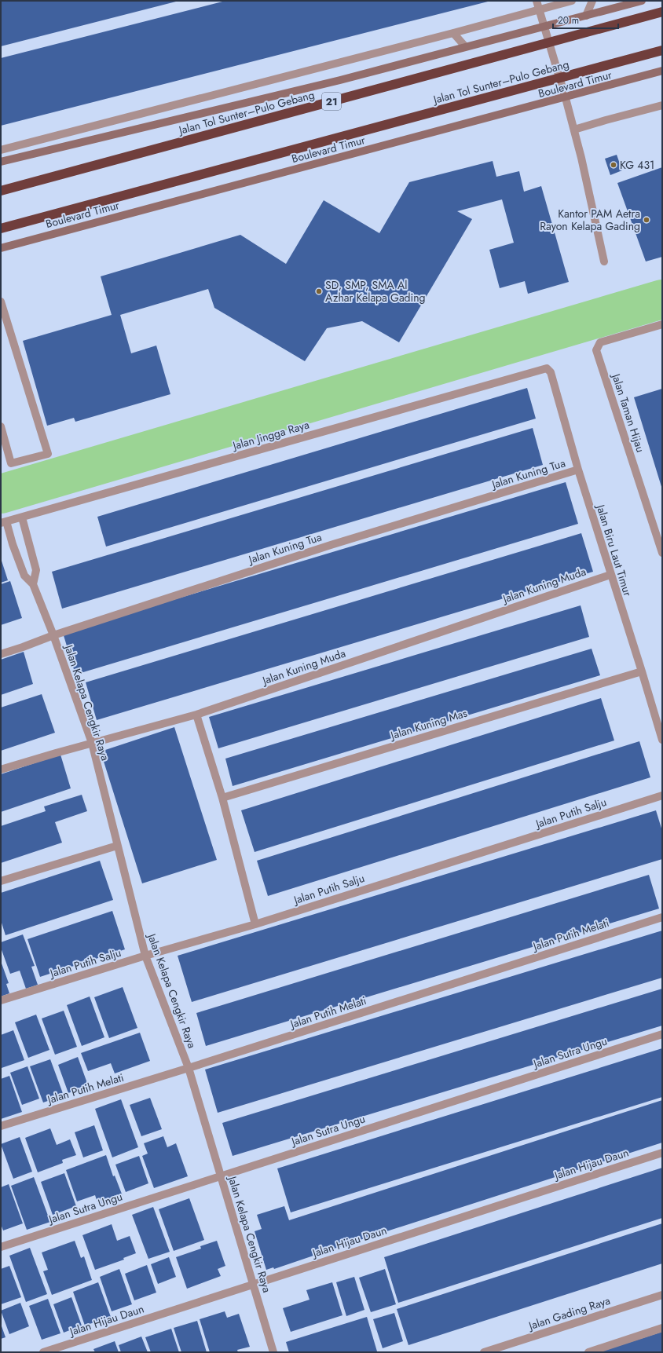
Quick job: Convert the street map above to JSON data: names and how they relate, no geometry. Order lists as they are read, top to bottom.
{
  "streets": {
    "highway": ["Jalan Tol Sunter–Pulo Gebang", "21"],
    "main road": ["Boulevard Timur"],
    "street": [
      "Jalan Taman Hijau",
      "Jalan Jingga Raya",
      "Jalan Kuning Tua",
      "Jalan Biru Laut Timur",
      "Jalan Kuning Muda",
      "Jalan Kelapa Cengkir Raya",
      "Jalan Kuning Mas",
      "Jalan Putih Salju",
      "Jalan Putih Melati",
      "Jalan Sutra Ungu",
      "Jalan Hijau Daun",
      "Jalan Gading Raya"
    ]
  },
  "crossings": [
    ["Jalan Jingga Raya", "Jalan Biru Laut Timur"],
    ["Jalan Jingga Raya", "Jalan Kelapa Cengkir Raya"],
    ["Jalan Kuning Tua", "Jalan Biru Laut Timur"],
    ["Jalan Kuning Tua", "Jalan Kelapa Cengkir Raya"],
    ["Jalan Biru Laut Timur", "Jalan Kuning Muda"],
    ["Jalan Biru Laut Timur", "Jalan Kuning Mas"],
    ["Jalan Kuning Muda", "Jalan Kelapa Cengkir Raya"],
    ["Jalan Kelapa Cengkir Raya", "Jalan Putih Salju"],
    ["Jalan Kelapa Cengkir Raya", "Jalan Putih Melati"],
    ["Jalan Kelapa Cengkir Raya", "Jalan Sutra Ungu"],
    ["Jalan Kelapa Cengkir Raya", "Jalan Hijau Daun"]
  ],
  "places": ["KG 431", "Kantor PAM Aetra Rayon Kelapa Gading", "SD, SMP, SMA Al Azhar Kelapa Gading"],
  "scale_bar": "20 m"
}
